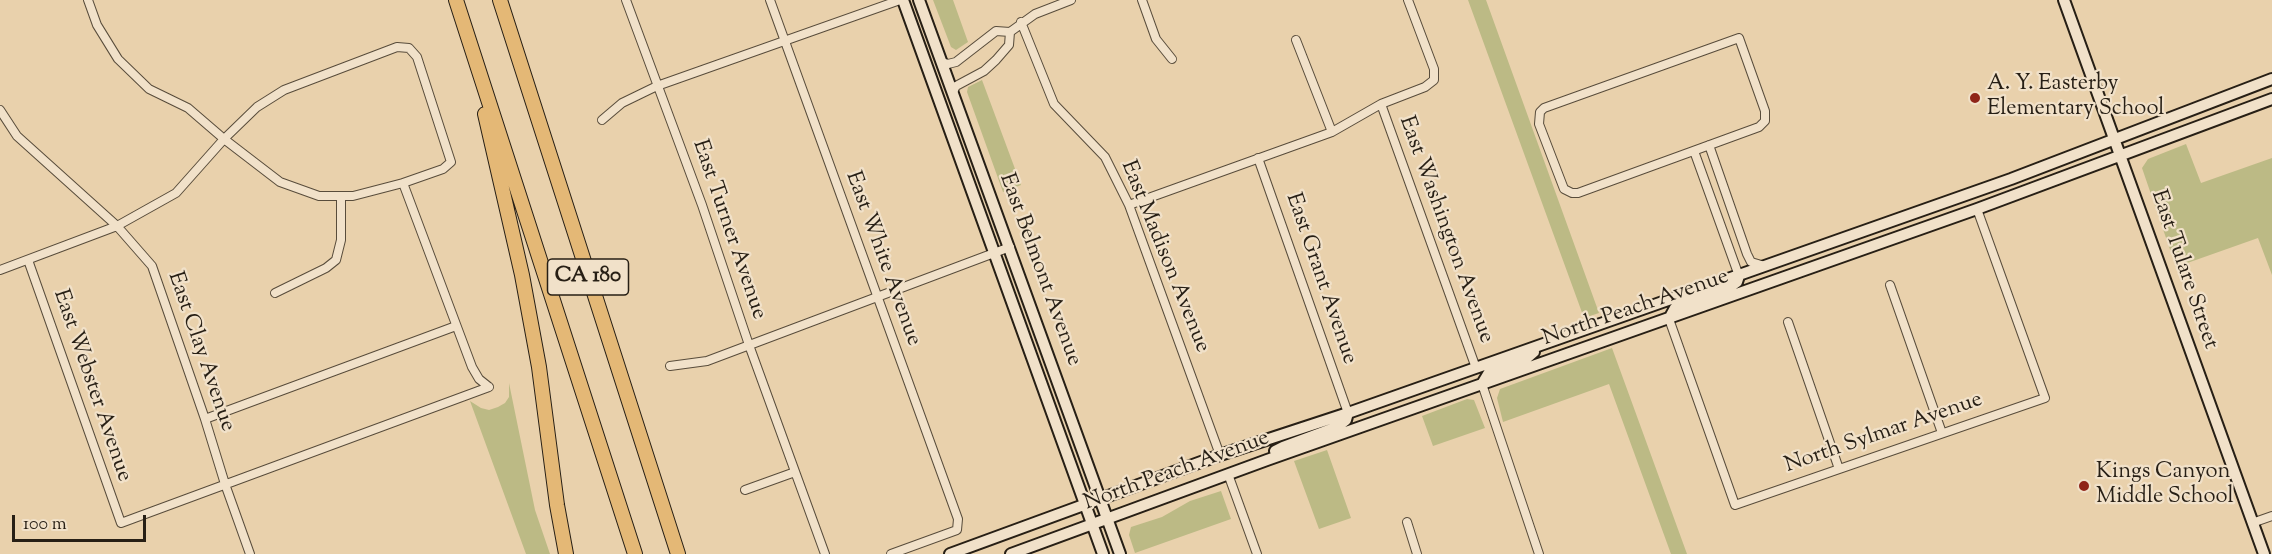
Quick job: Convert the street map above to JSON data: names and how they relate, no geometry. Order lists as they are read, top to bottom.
{
  "streets": {
    "highway": ["CA 180"],
    "main road": ["East Belmont Avenue", "East Tulare Street", "North Peach Avenue"],
    "street": [
      "East Turner Avenue",
      "East Washington Avenue",
      "East Madison Avenue",
      "East White Avenue",
      "East Grant Avenue",
      "East Clay Avenue",
      "East Webster Avenue",
      "North Sylmar Avenue"
    ]
  },
  "crossings": [
    ["East Washington Avenue", "North Peach Avenue"],
    ["East Madison Avenue", "North Peach Avenue"],
    ["East Belmont Avenue", "North Peach Avenue"],
    ["East Tulare Street", "North Peach Avenue"],
    ["East Grant Avenue", "North Peach Avenue"],
    ["North Peach Avenue", "North Sylmar Avenue"],
    ["East Clay Avenue", "East Webster Avenue"]
  ],
  "places": ["A. Y. Easterby Elementary School", "Kings Canyon Middle School"],
  "scale_bar": "100 m"
}
